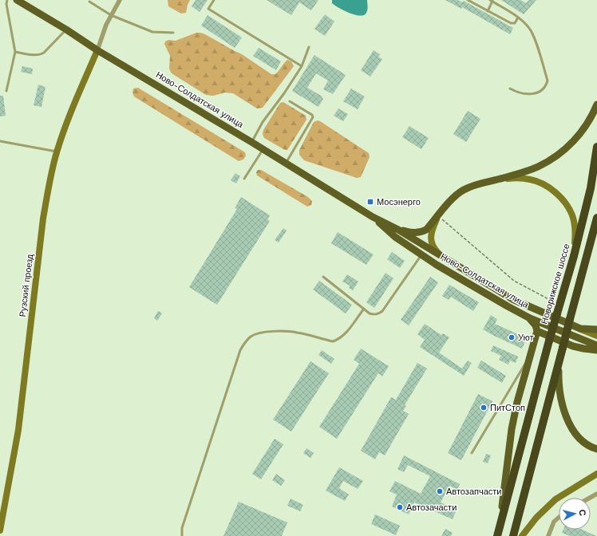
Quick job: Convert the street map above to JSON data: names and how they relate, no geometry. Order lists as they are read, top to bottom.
{
  "streets": {
    "highway": ["Новорижское шоссе"],
    "main road": ["Ново-Солдатская улица"],
    "street": ["Рузский проезд"]
  },
  "crossings": [
    ["Ново-Солдатская улица", "Рузский проезд"]
  ],
  "places": {
    "transit": ["Мосэнерго"],
    "other": [
      "Уют",
      "ПитСтоп",
      "Автозапчасти",
      "Автозачасти"
    ]
  },
  "north": "right"
}
